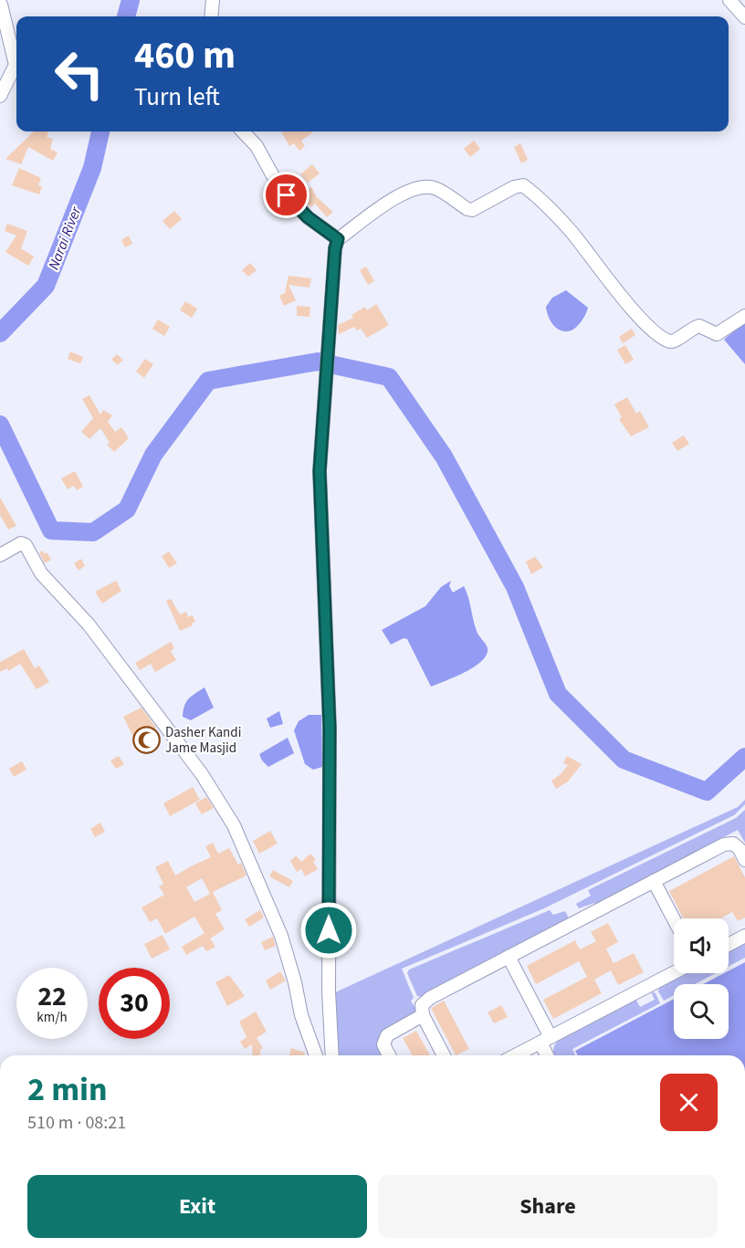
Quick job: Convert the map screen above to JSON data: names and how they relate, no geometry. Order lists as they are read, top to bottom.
{
  "water": ["Narai River"],
  "places": {
    "mosque": ["Dasher Kandi Jame Masjid"]
  },
  "page": {
    "turn": ["460 m", "Turn left"],
    "speed": "22 km/h",
    "limit": "30",
    "heading": ["2 min", "510 m · 08:21"],
    "buttons": ["Exit", "Share"]
  }
}
